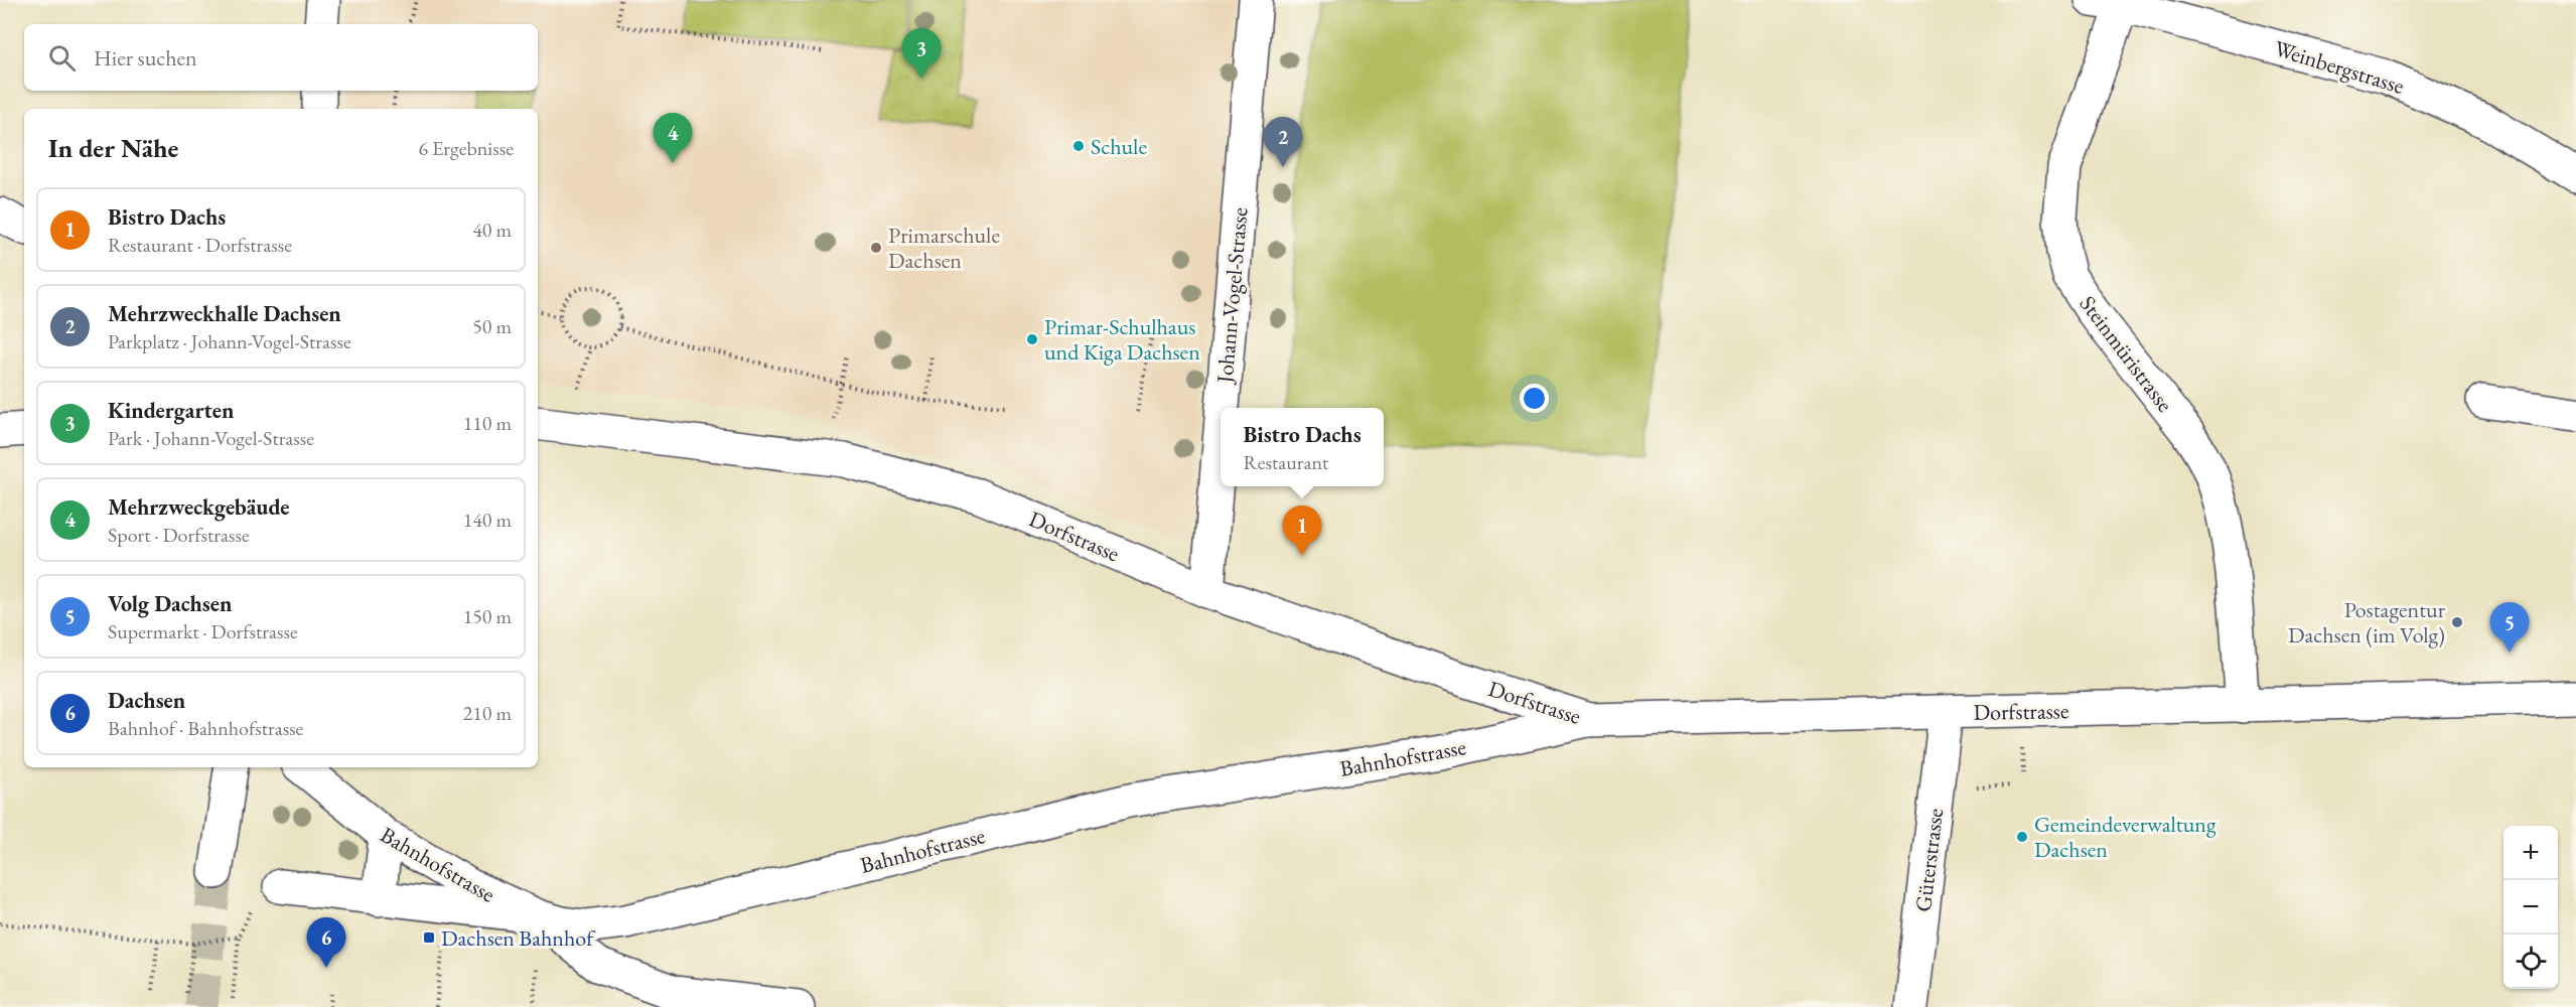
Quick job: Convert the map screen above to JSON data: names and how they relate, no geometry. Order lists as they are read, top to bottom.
{
  "streets": {
    "street": [
      "Weinbergstrasse",
      "Johann-Vogel-Strasse",
      "Steinmüristrasse",
      "Dorfstrasse",
      "Bahnhofstrasse",
      "Güterstrasse"
    ]
  },
  "crossings": [
    ["Weinbergstrasse", "Steinmüristrasse"],
    ["Johann-Vogel-Strasse", "Dorfstrasse"],
    ["Steinmüristrasse", "Dorfstrasse"],
    ["Dorfstrasse", "Bahnhofstrasse"],
    ["Dorfstrasse", "Güterstrasse"]
  ],
  "places": {
    "other": [
      "Schule",
      "Primarschule Dachsen",
      "Primar-Schulhaus und Kiga Dachsen",
      "Postagentur Dachsen (im Volg)",
      "Gemeindeverwaltung Dachsen"
    ],
    "transit": ["Dachsen Bahnhof"]
  },
  "page": {
    "search": "Hier suchen",
    "pins": [
      "3",
      "4",
      "2",
      "1",
      "5",
      "6"
    ],
    "heading": ["In der Nähe", "6 Ergebnisse"],
    "list": [
      {
        "mark": "1",
        "name": "Bistro Dachs",
        "note": "Restaurant · Dorfstrasse",
        "value": "40 m"
      },
      {
        "mark": "2",
        "name": "Mehrzweckhalle Dachsen",
        "note": "Parkplatz · Johann-Vogel-Strasse",
        "value": "50 m"
      },
      {
        "mark": "3",
        "name": "Kindergarten",
        "note": "Park · Johann-Vogel-Strasse",
        "value": "110 m"
      },
      {
        "mark": "4",
        "name": "Mehrzweckgebäude",
        "note": "Sport · Dorfstrasse",
        "value": "140 m"
      },
      {
        "mark": "5",
        "name": "Volg Dachsen",
        "note": "Supermarkt · Dorfstrasse",
        "value": "150 m"
      },
      {
        "mark": "6",
        "name": "Dachsen",
        "note": "Bahnhof · Bahnhofstrasse",
        "value": "210 m"
      }
    ],
    "popup": ["Bistro Dachs", "Restaurant"],
    "map_buttons": ["+", "−"]
  }
}
